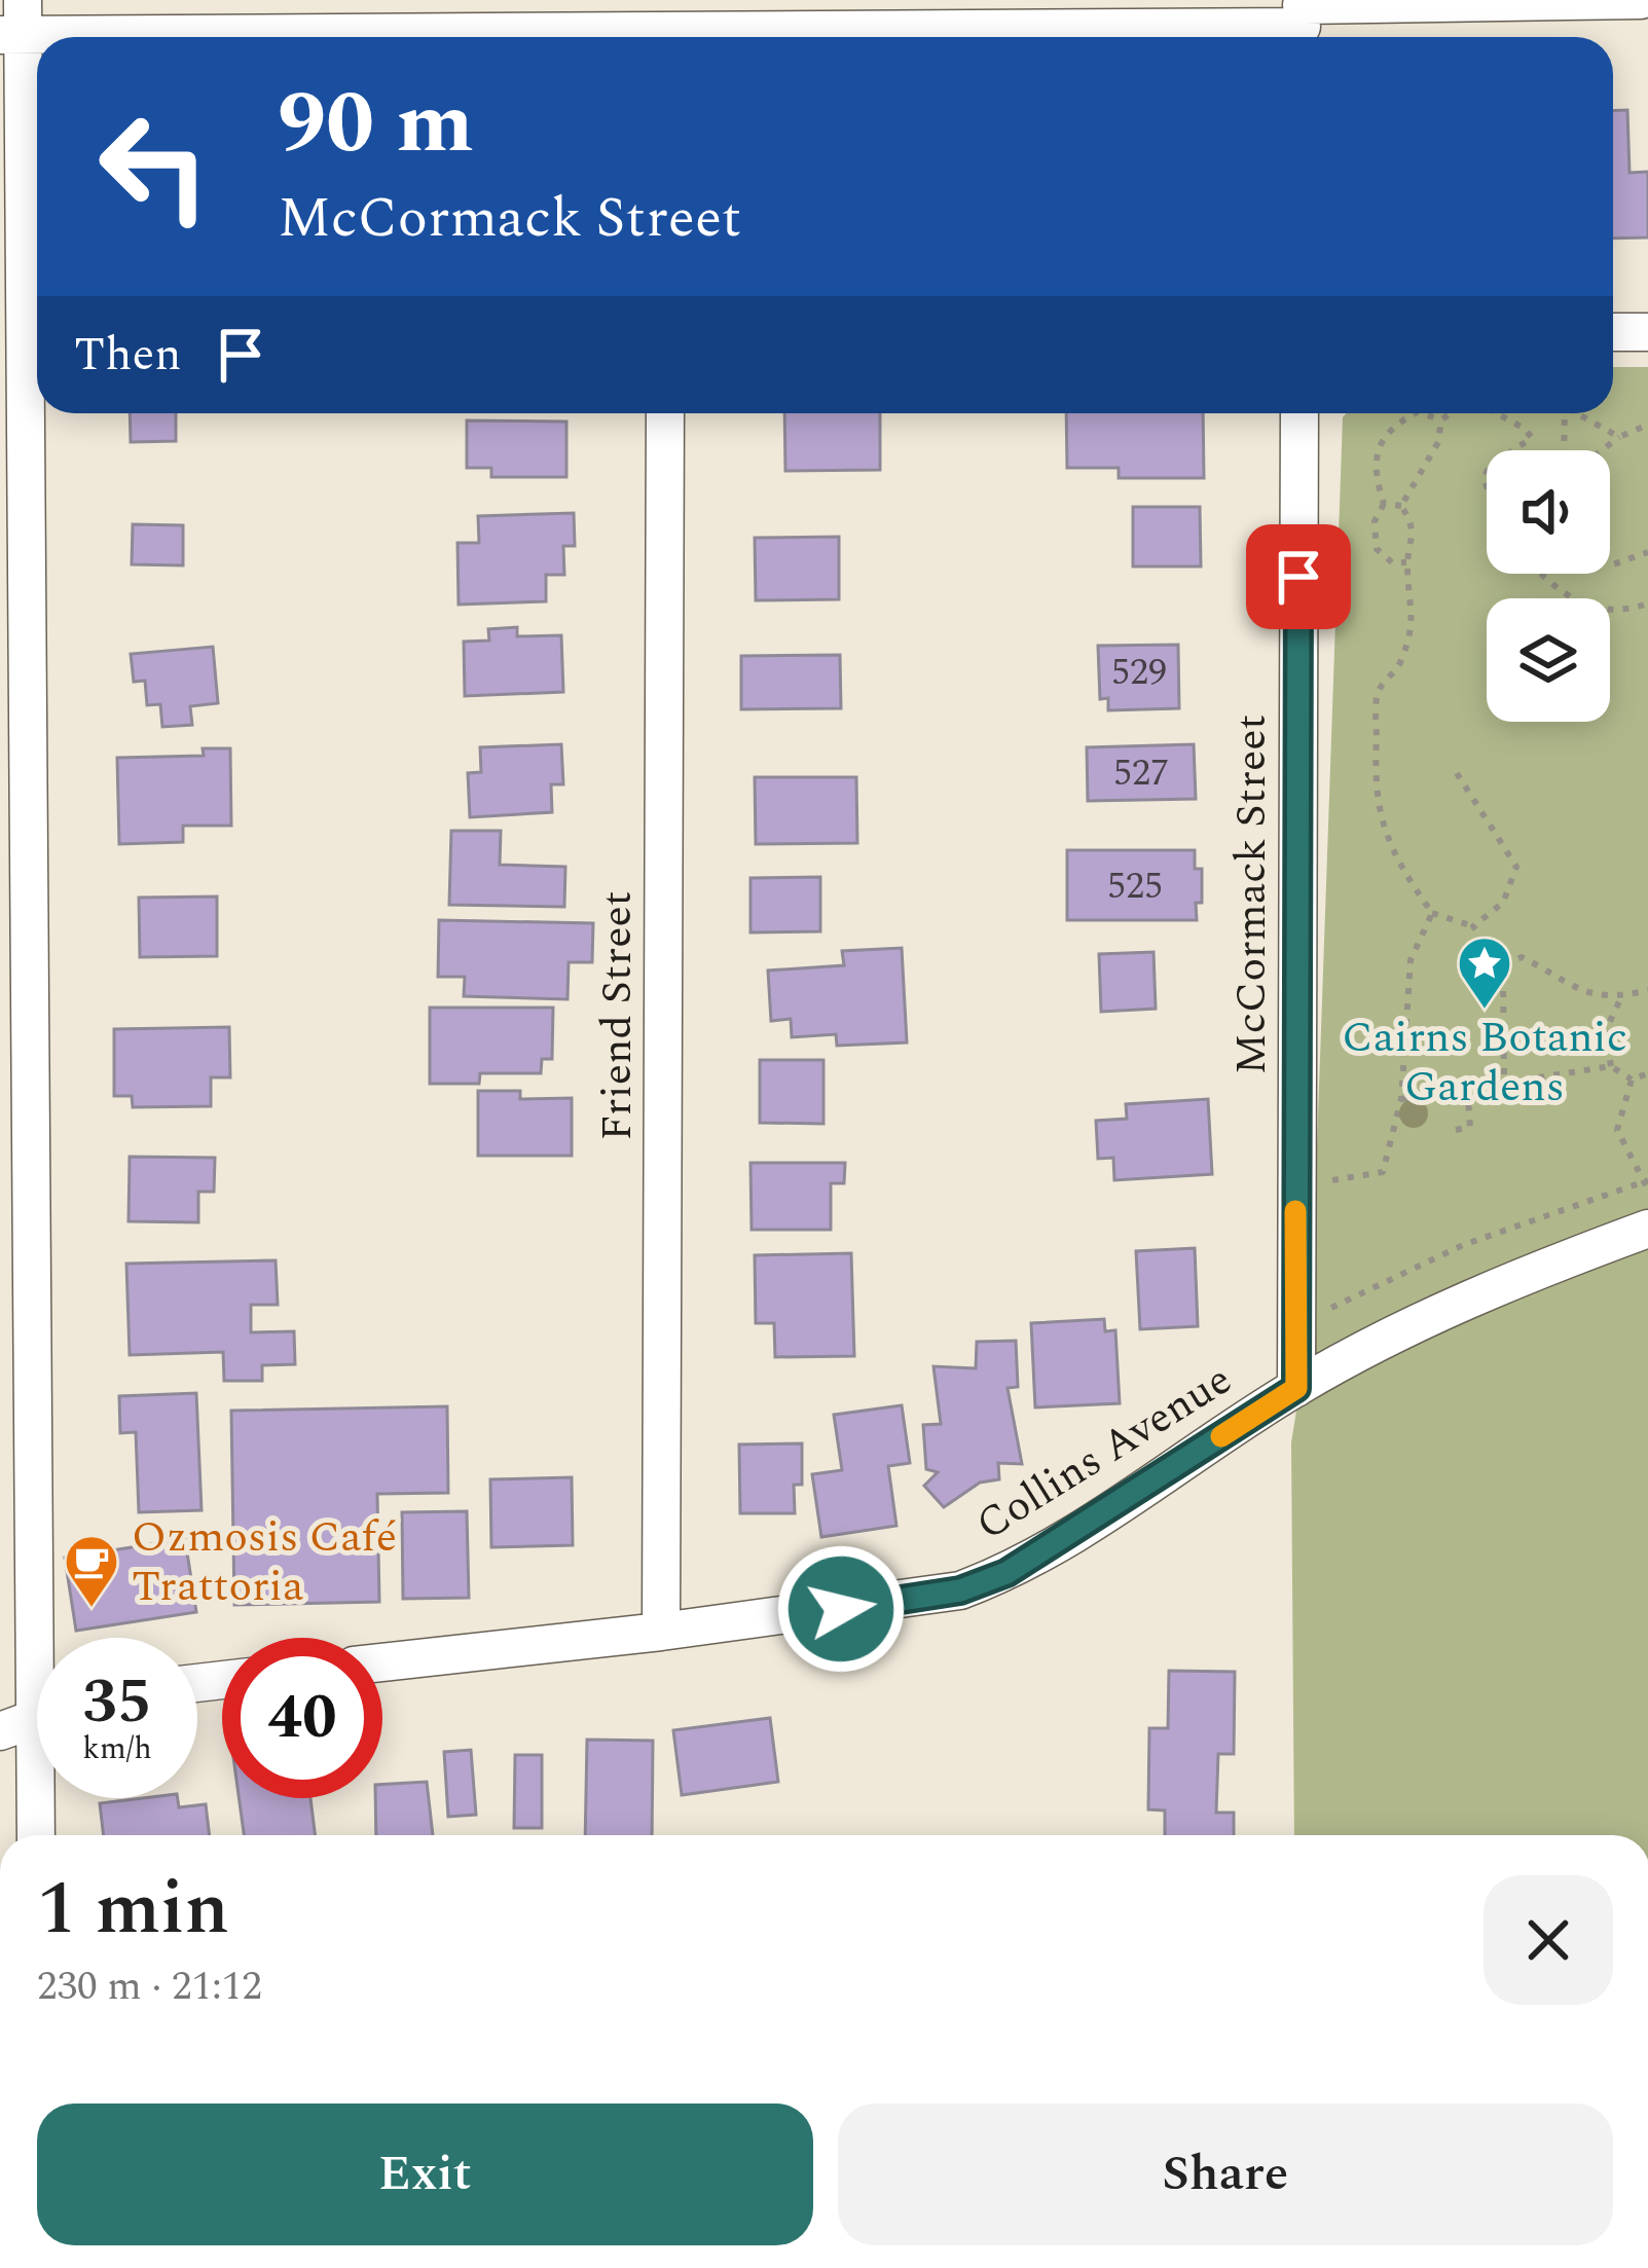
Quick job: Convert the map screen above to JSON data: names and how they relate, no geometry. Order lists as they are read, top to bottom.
{
  "streets": {
    "street": ["McCormack Street", "Friend Street", "Collins Avenue"]
  },
  "crossings": [
    ["McCormack Street", "Collins Avenue"],
    ["Friend Street", "Collins Avenue"]
  ],
  "places": {
    "place": ["Cairns Botanic Gardens"],
    "cafe": ["Ozmosis Café Trattoria"]
  },
  "house_numbers": ["529", "527", "525"],
  "page": {
    "turn": ["90 m", "McCormack Street"],
    "then": "Then",
    "speed": "35 km/h",
    "limit": "40",
    "heading": ["1 min", "230 m · 21:12"],
    "buttons": ["Exit", "Share"]
  }
}
